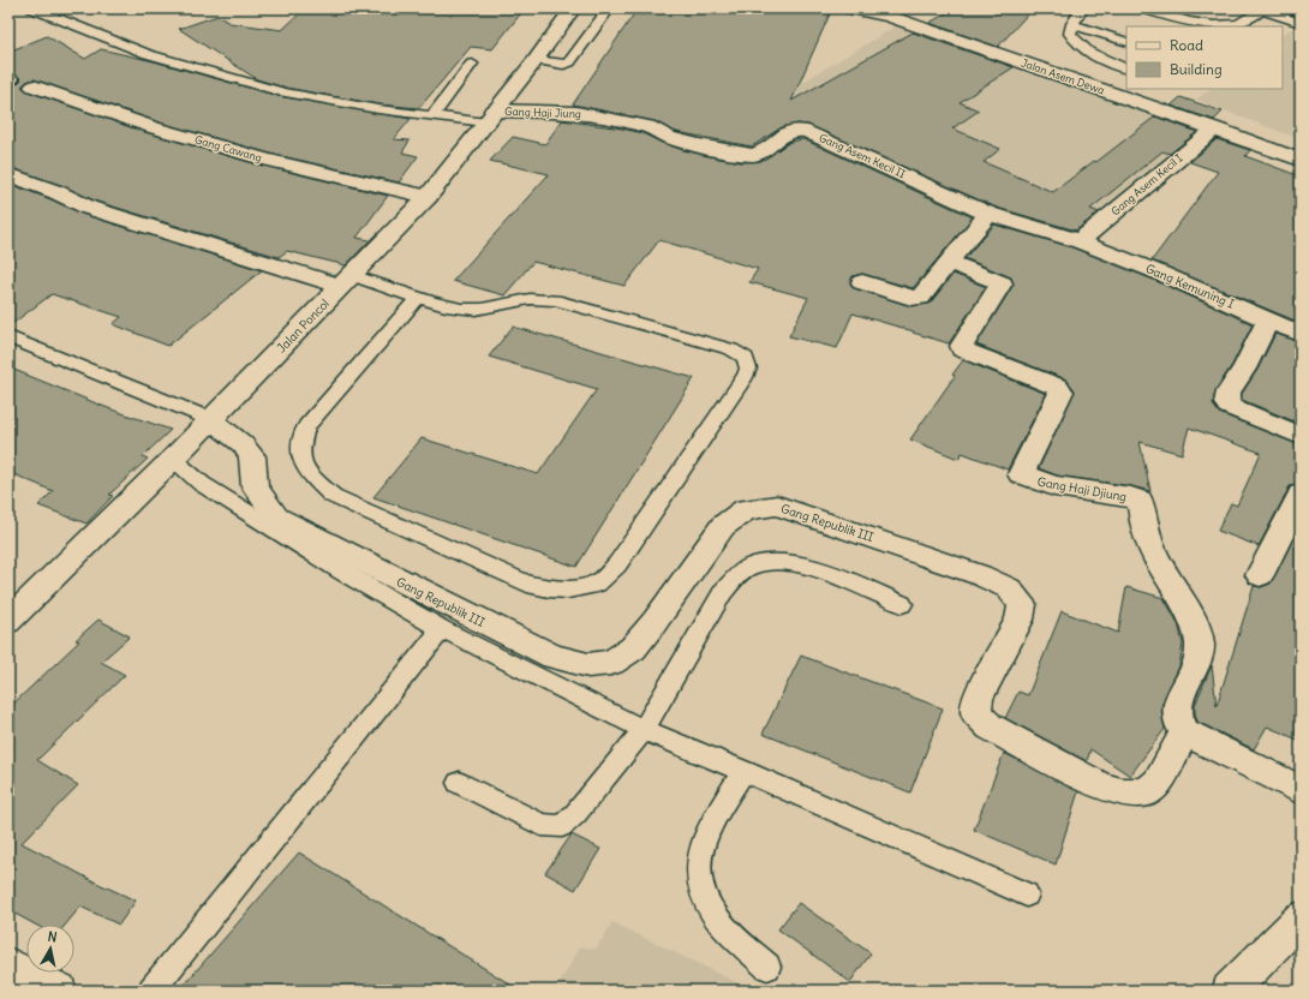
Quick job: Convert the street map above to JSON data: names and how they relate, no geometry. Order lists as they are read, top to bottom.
{
  "streets": {
    "street": [
      "Jalan Asem Dewa",
      "Gang Haji Jiung",
      "Gang Cawang",
      "Gang Asem Kecil II",
      "Gang Asem Kecil I",
      "Gang Kemuning I",
      "Jalan Poncol",
      "Gang Haji Djiung",
      "Gang Republik III"
    ]
  },
  "crossings": [
    ["Jalan Asem Dewa", "Gang Asem Kecil I"],
    ["Gang Haji Jiung", "Gang Asem Kecil II"],
    ["Gang Haji Jiung", "Jalan Poncol"],
    ["Gang Cawang", "Jalan Poncol"],
    ["Gang Asem Kecil II", "Gang Asem Kecil I"],
    ["Gang Asem Kecil II", "Gang Kemuning I"],
    ["Gang Asem Kecil I", "Gang Kemuning I"],
    ["Jalan Poncol", "Gang Republik III"],
    ["Gang Haji Djiung", "Gang Republik III"]
  ],
  "legend": ["Road", "Building"],
  "north": "top"
}
